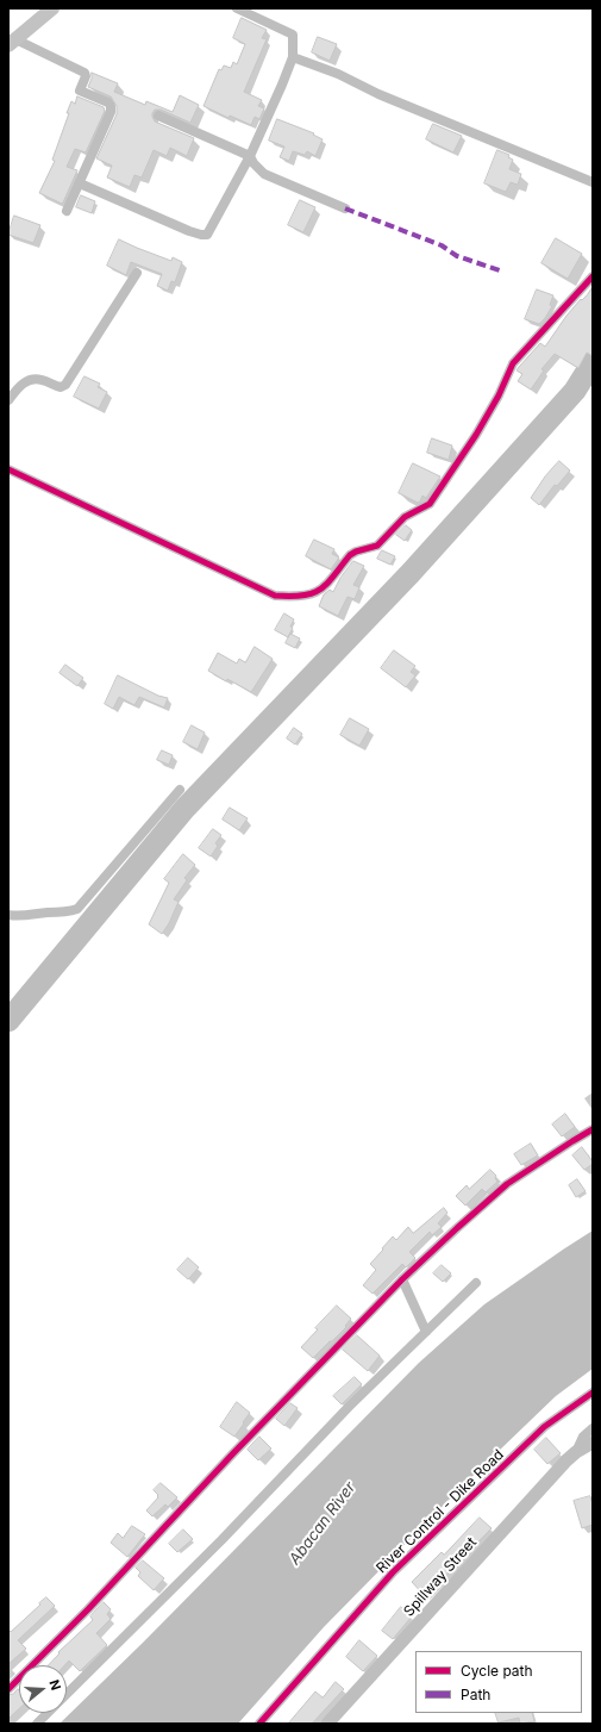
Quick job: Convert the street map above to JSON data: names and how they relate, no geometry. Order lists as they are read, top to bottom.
{
  "streets": {
    "street": ["River Control - Dike Road", "Spillway Street"]
  },
  "water": ["Abacan River"],
  "legend": ["Cycle path", "Path"],
  "north": "right"
}
